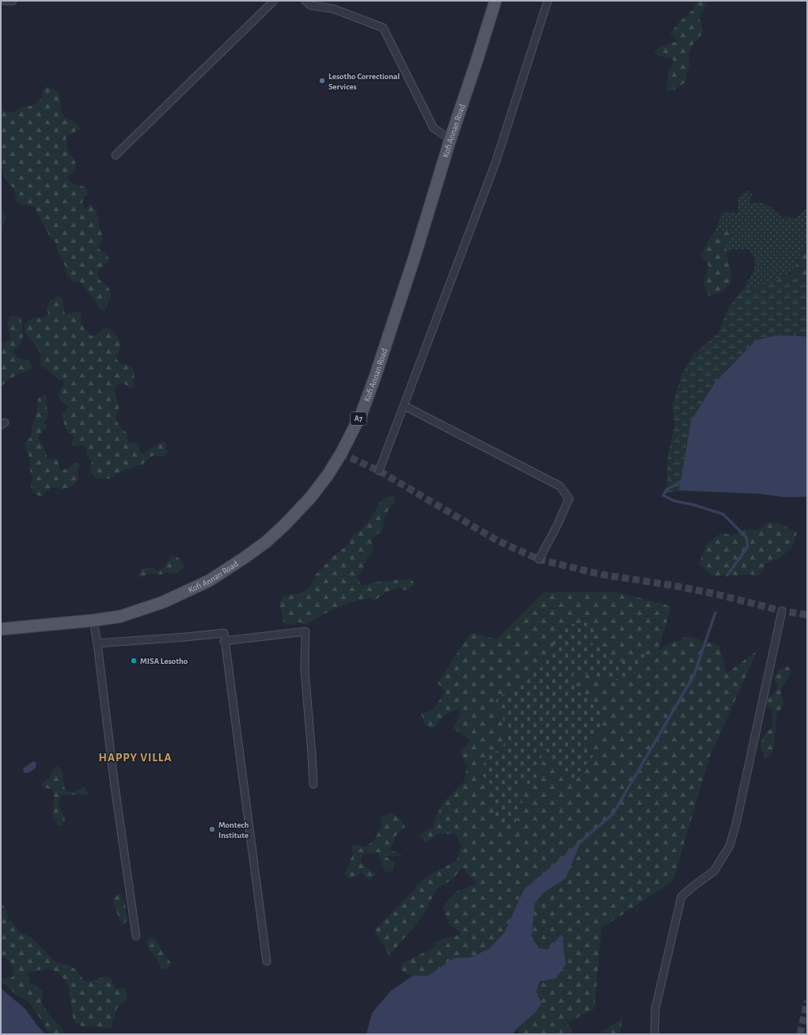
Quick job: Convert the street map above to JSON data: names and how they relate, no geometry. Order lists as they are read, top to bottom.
{
  "streets": {
    "main road": ["Kofi Annan Road", "A7"]
  },
  "districts": ["HAPPY VILLA"],
  "places": ["Lesotho Correctional Services", "MISA Lesotho", "Montech Institute"]
}
